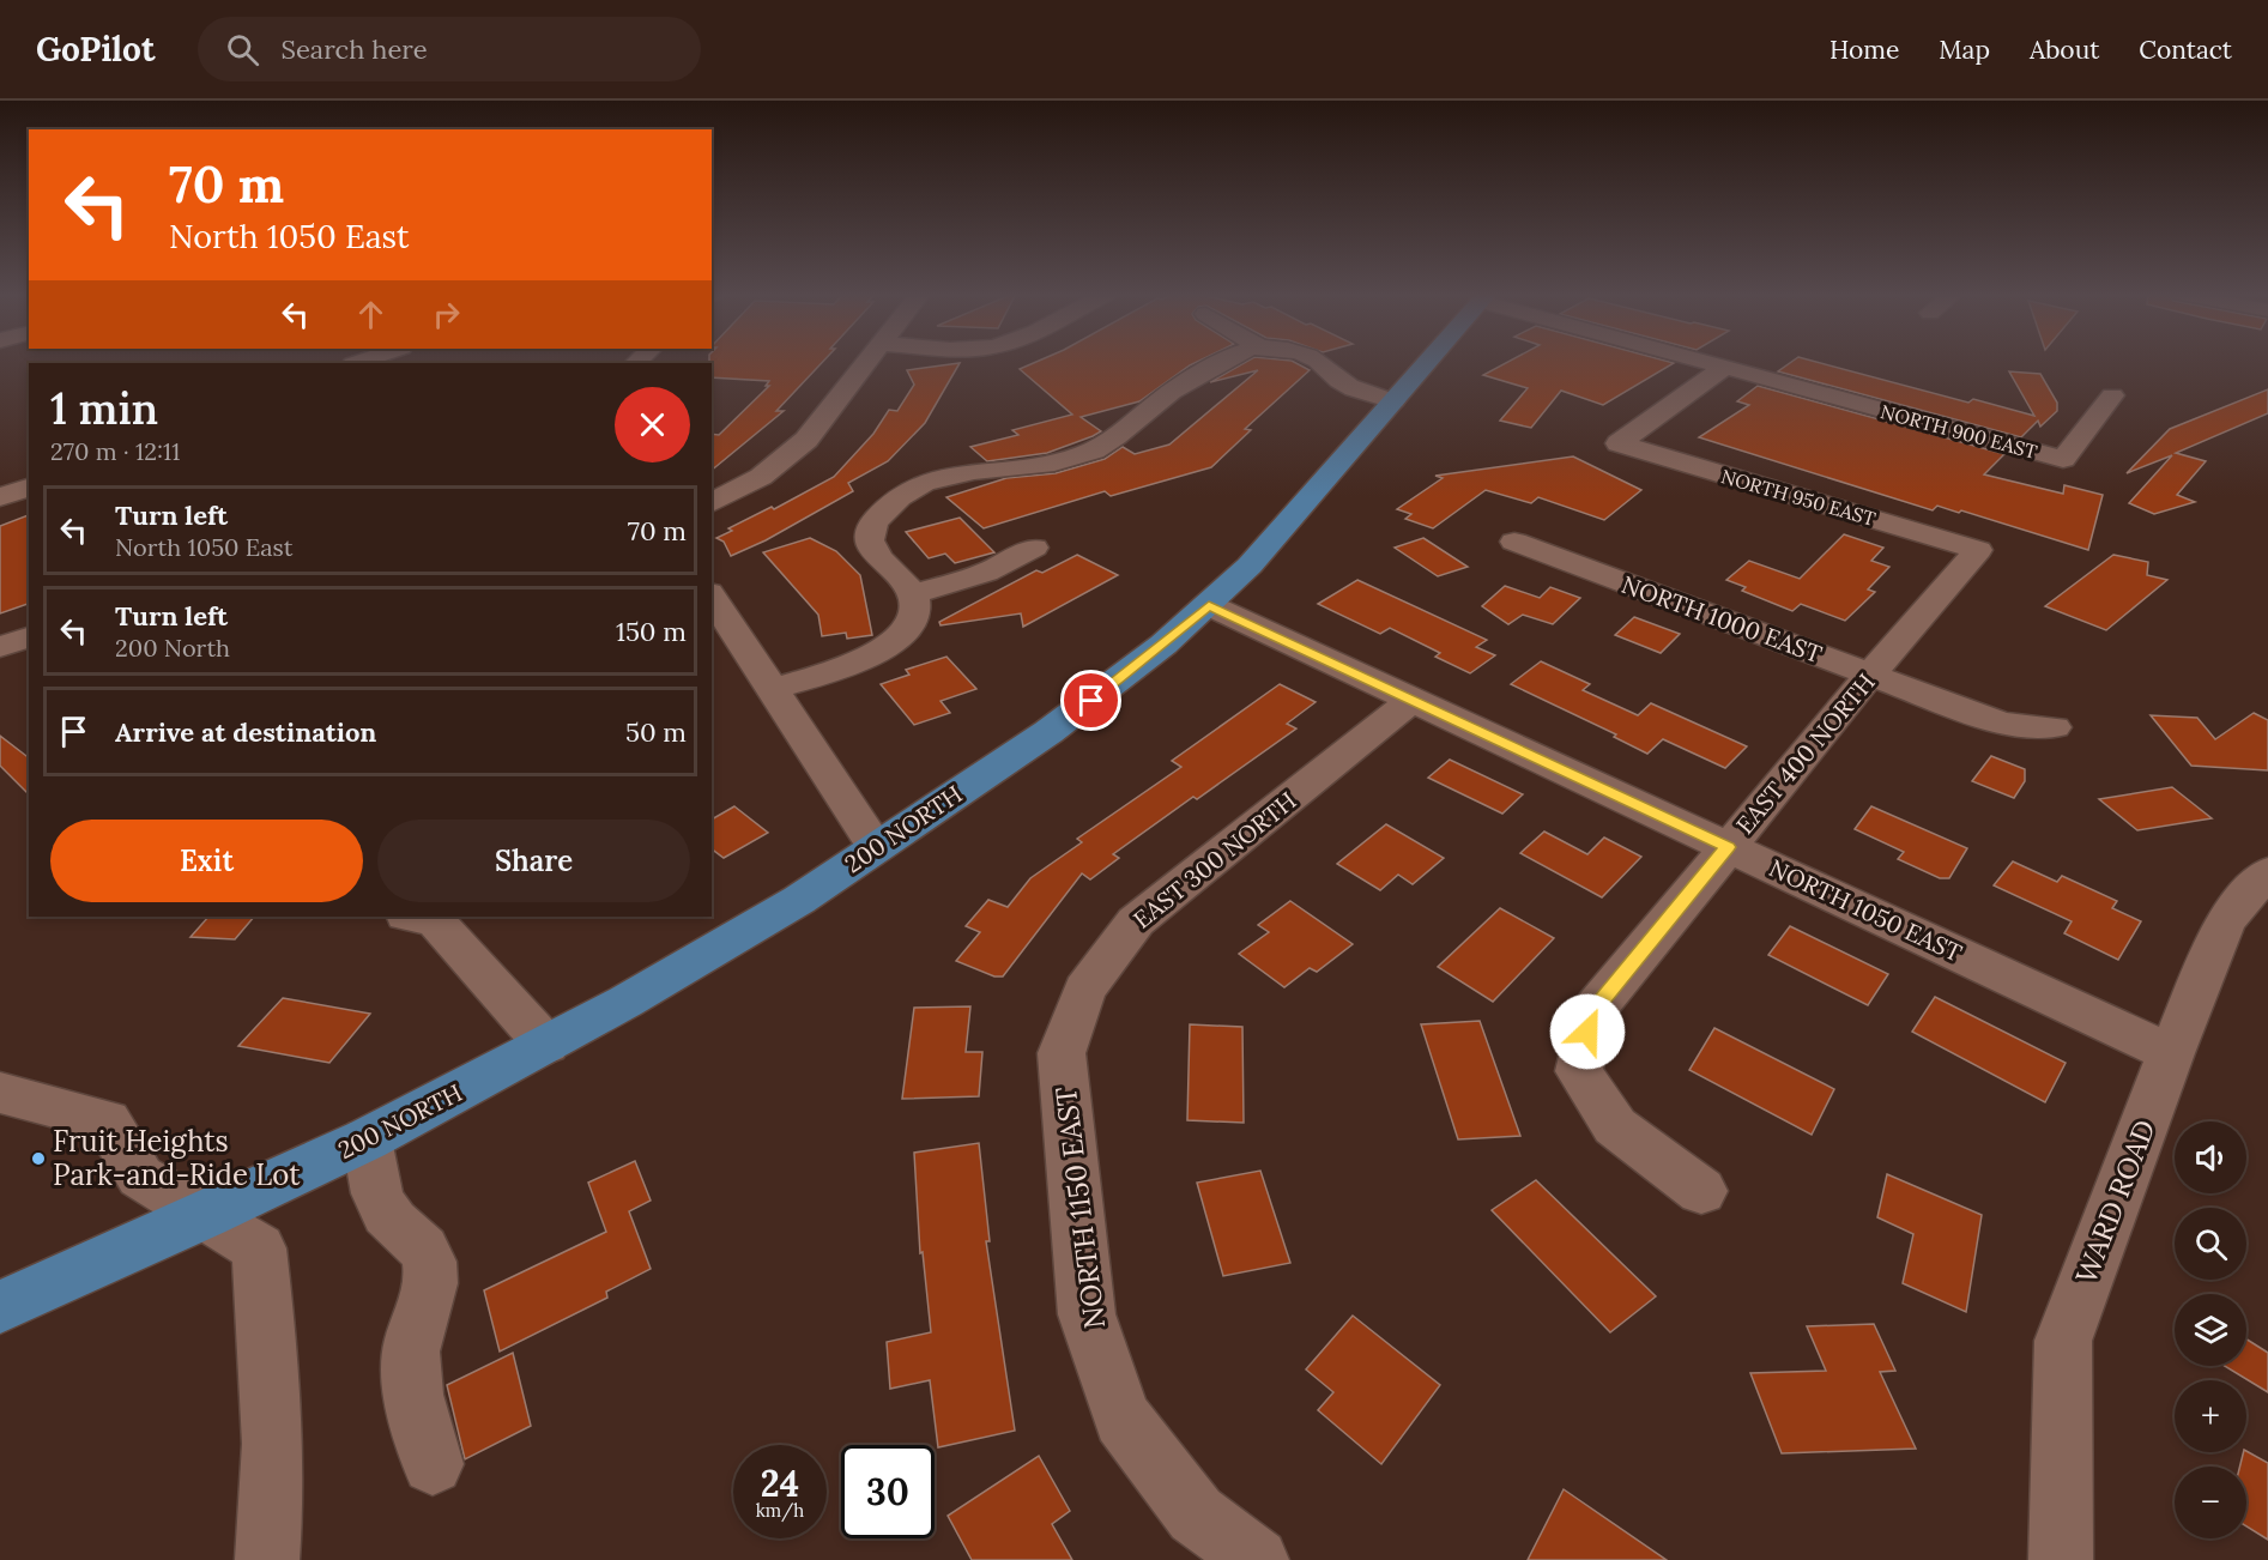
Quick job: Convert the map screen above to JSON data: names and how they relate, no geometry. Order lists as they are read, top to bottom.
{
  "streets": {
    "main road": ["200 NORTH"],
    "street": [
      "NORTH 900 EAST",
      "NORTH 950 EAST",
      "NORTH 1000 EAST",
      "EAST 400 NORTH",
      "EAST 300 NORTH",
      "NORTH 1050 EAST",
      "WARD ROAD",
      "NORTH 1150 EAST"
    ]
  },
  "crossings": [
    ["NORTH 900 EAST", "NORTH 950 EAST"],
    ["NORTH 950 EAST", "EAST 400 NORTH"],
    ["NORTH 1000 EAST", "EAST 400 NORTH"],
    ["EAST 400 NORTH", "NORTH 1050 EAST"],
    ["200 NORTH", "NORTH 1050 EAST"],
    ["EAST 300 NORTH", "NORTH 1050 EAST"],
    ["EAST 300 NORTH", "NORTH 1150 EAST"],
    ["NORTH 1050 EAST", "WARD ROAD"]
  ],
  "places": ["Fruit Heights Park-and-Ride Lot"],
  "page": {
    "header": "GoPilot",
    "search": "Search here",
    "nav": [
      "Home",
      "Map",
      "About",
      "Contact"
    ],
    "turn": ["70 m", "North 1050 East"],
    "heading": ["1 min", "270 m · 12:11"],
    "list": [
      {
        "name": "Turn left",
        "note": "North 1050 East",
        "value": "70 m"
      },
      {
        "name": "Turn left",
        "note": "200 North",
        "value": "150 m"
      },
      {
        "name": "Arrive at destination",
        "value": "50 m"
      }
    ],
    "buttons": ["Exit", "Share"],
    "map_buttons": ["+", "−"],
    "speed": "24 km/h",
    "limit": "30"
  }
}
